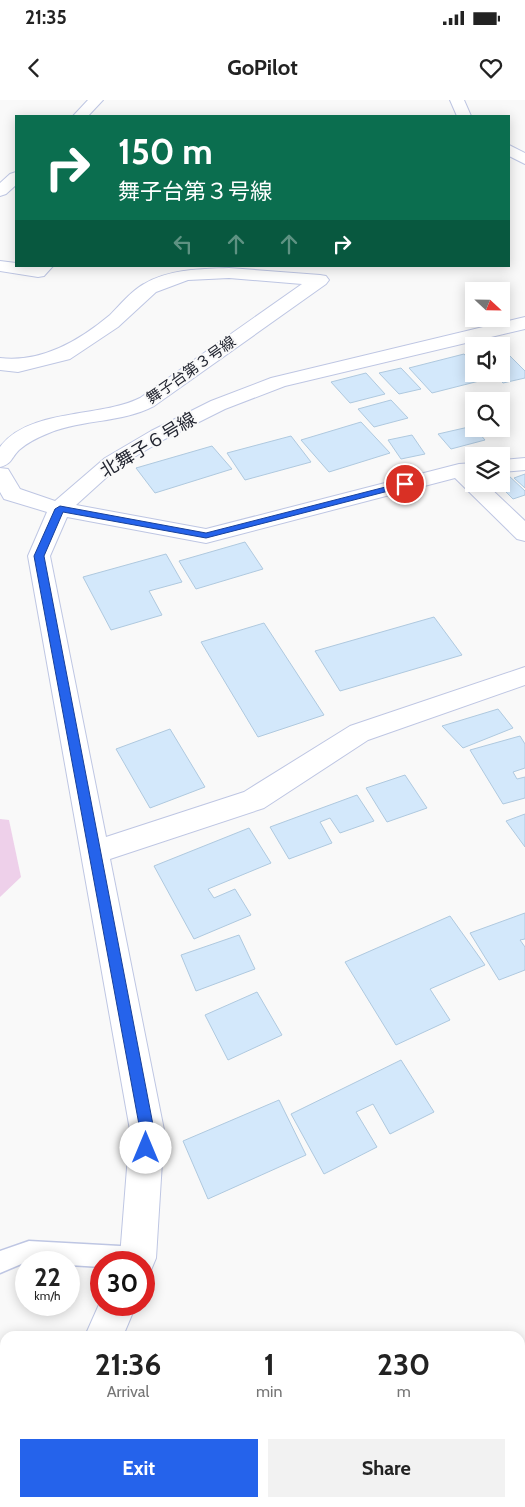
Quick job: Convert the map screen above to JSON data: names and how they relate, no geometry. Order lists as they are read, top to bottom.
{
  "streets": {
    "street": ["舞子台第３号線", "北舞子６号線"]
  },
  "north": "right",
  "page": {
    "status": "21:35",
    "header": "GoPilot",
    "turn": ["150 m", "舞子台第３号線"],
    "speed": "22 km/h",
    "limit": "30",
    "eta": [
      "21:36",
      "Arrival",
      "1",
      "min",
      "230",
      "m"
    ],
    "buttons": ["Exit", "Share"]
  }
}
